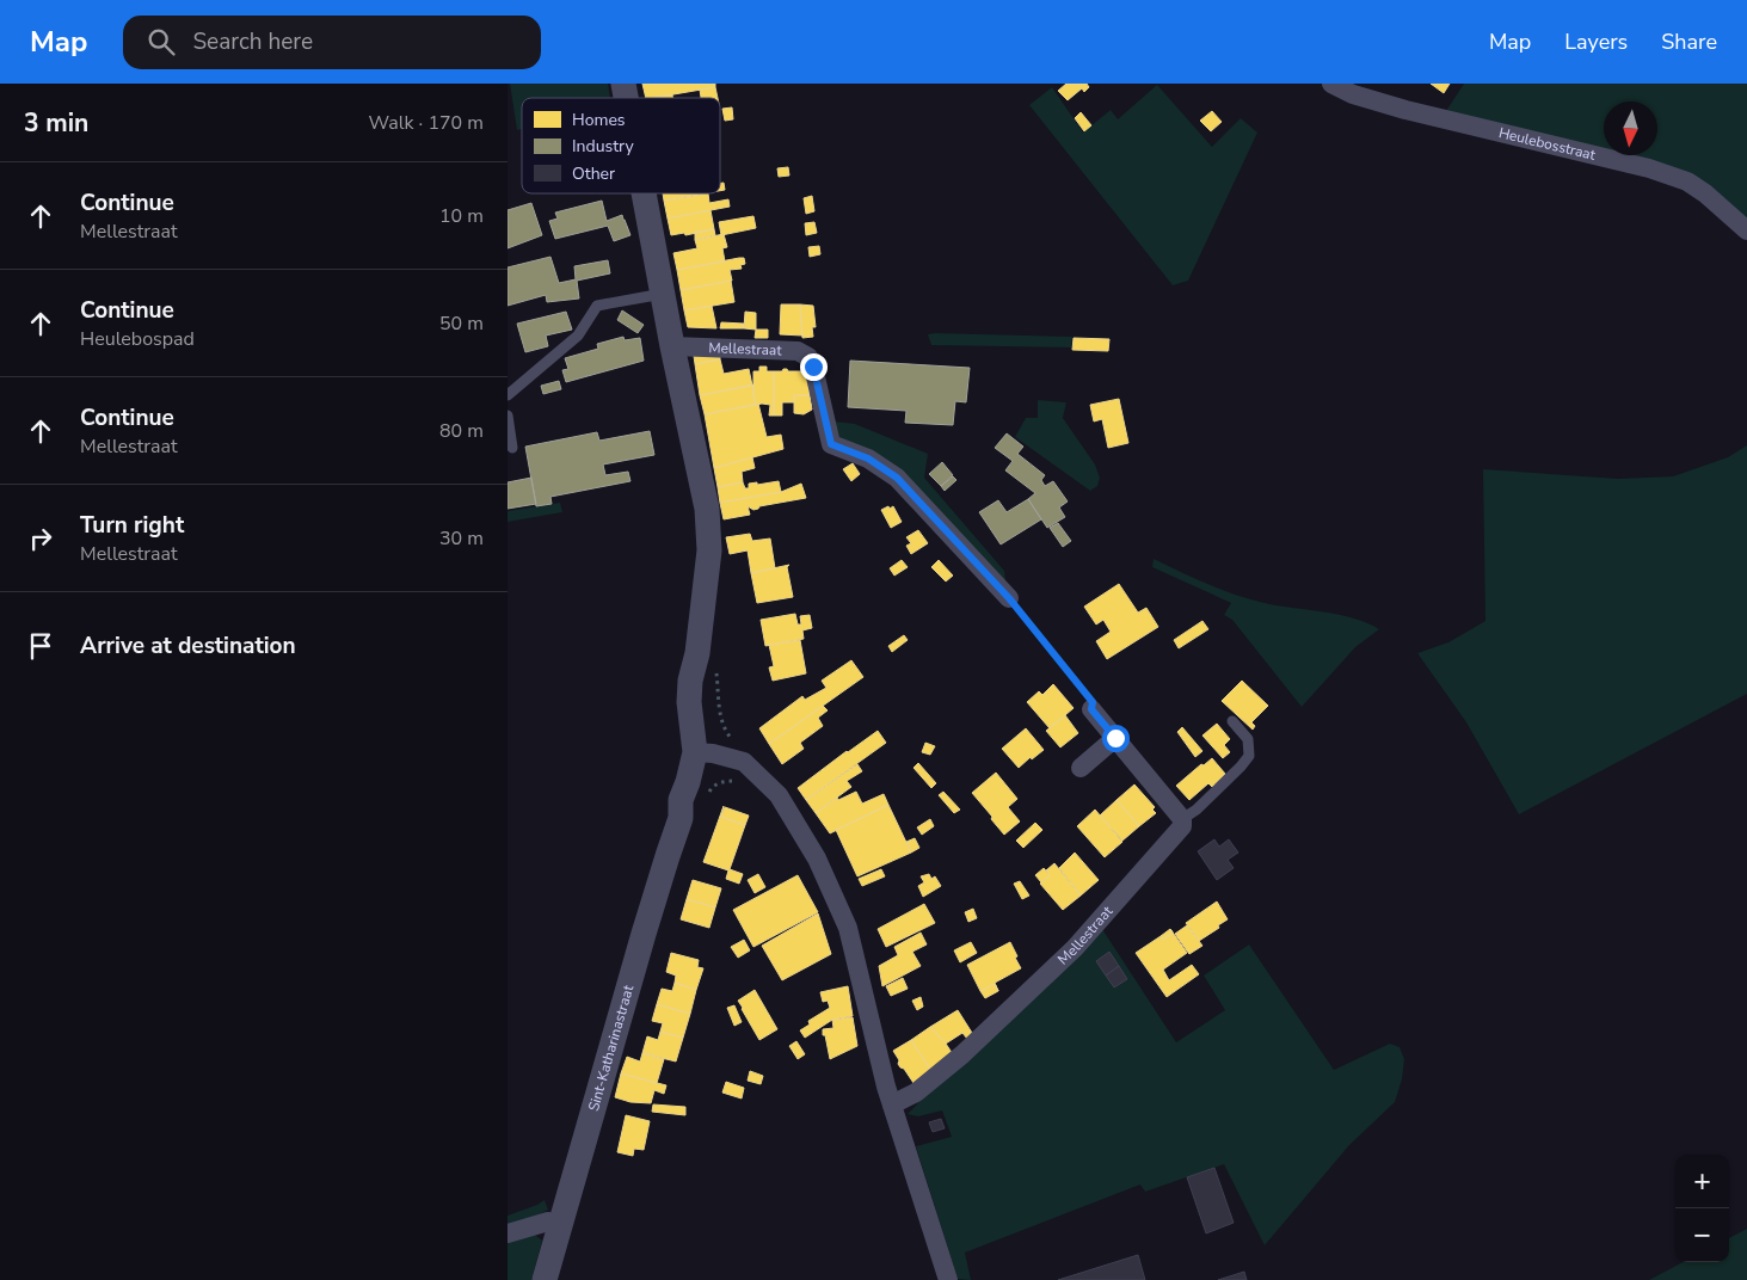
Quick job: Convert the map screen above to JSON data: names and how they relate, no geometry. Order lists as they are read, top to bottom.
{
  "streets": {
    "street": ["Heulebosstraat", "Mellestraat", "Sint-Katharinastraat"]
  },
  "legend": ["Homes", "Industry", "Other"],
  "north": "bottom",
  "page": {
    "header": "Map",
    "search": "Search here",
    "nav": ["Map", "Layers", "Share"],
    "heading": ["3 min", "Walk · 170 m"],
    "list": [
      ["Continue", "Mellestraat", "10 m"],
      ["Continue", "Heulebospad", "50 m"],
      ["Continue", "Mellestraat", "80 m"],
      ["Turn right", "Mellestraat", "30 m"],
      "Arrive at destination"
    ],
    "map_buttons": ["+", "−"]
  }
}
